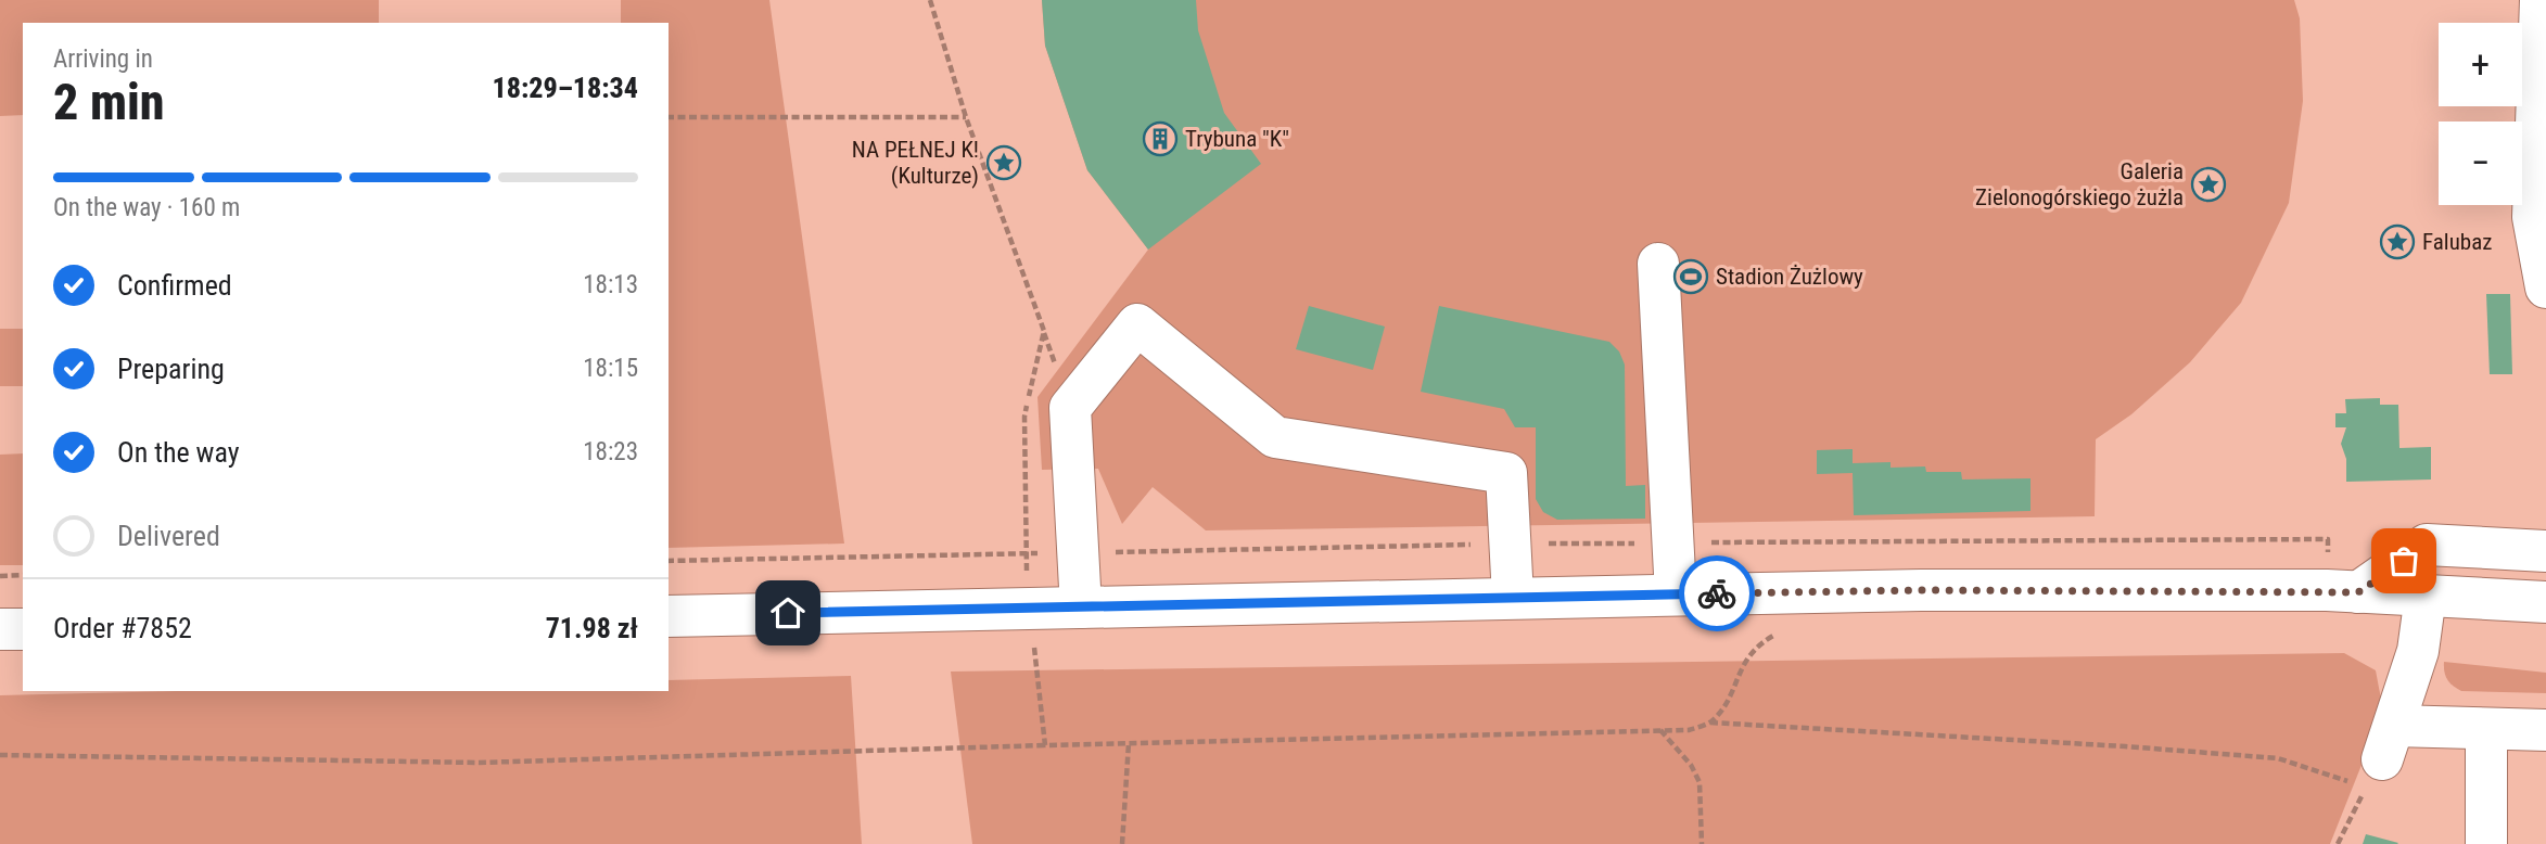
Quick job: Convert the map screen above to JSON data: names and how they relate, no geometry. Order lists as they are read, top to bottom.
{
  "places": {
    "building": ["Trybuna \"K\""],
    "place": ["NA PEŁNEJ K! (Kulturze)", "Galeria Zielonogórskiego żużla", "Falubaz"],
    "sports": ["Stadion Żużlowy"]
  },
  "page": {
    "map_buttons": ["+", "−"],
    "heading": ["2 min", "Arriving in", "18:29–18:34"],
    "panel": ["Order #7852", "71.98 zł"],
    "bar": "On the way · 160 m",
    "list": [
      ["Confirmed", "18:13"],
      ["Preparing", "18:15"],
      ["On the way", "18:23"],
      "Delivered"
    ]
  }
}
